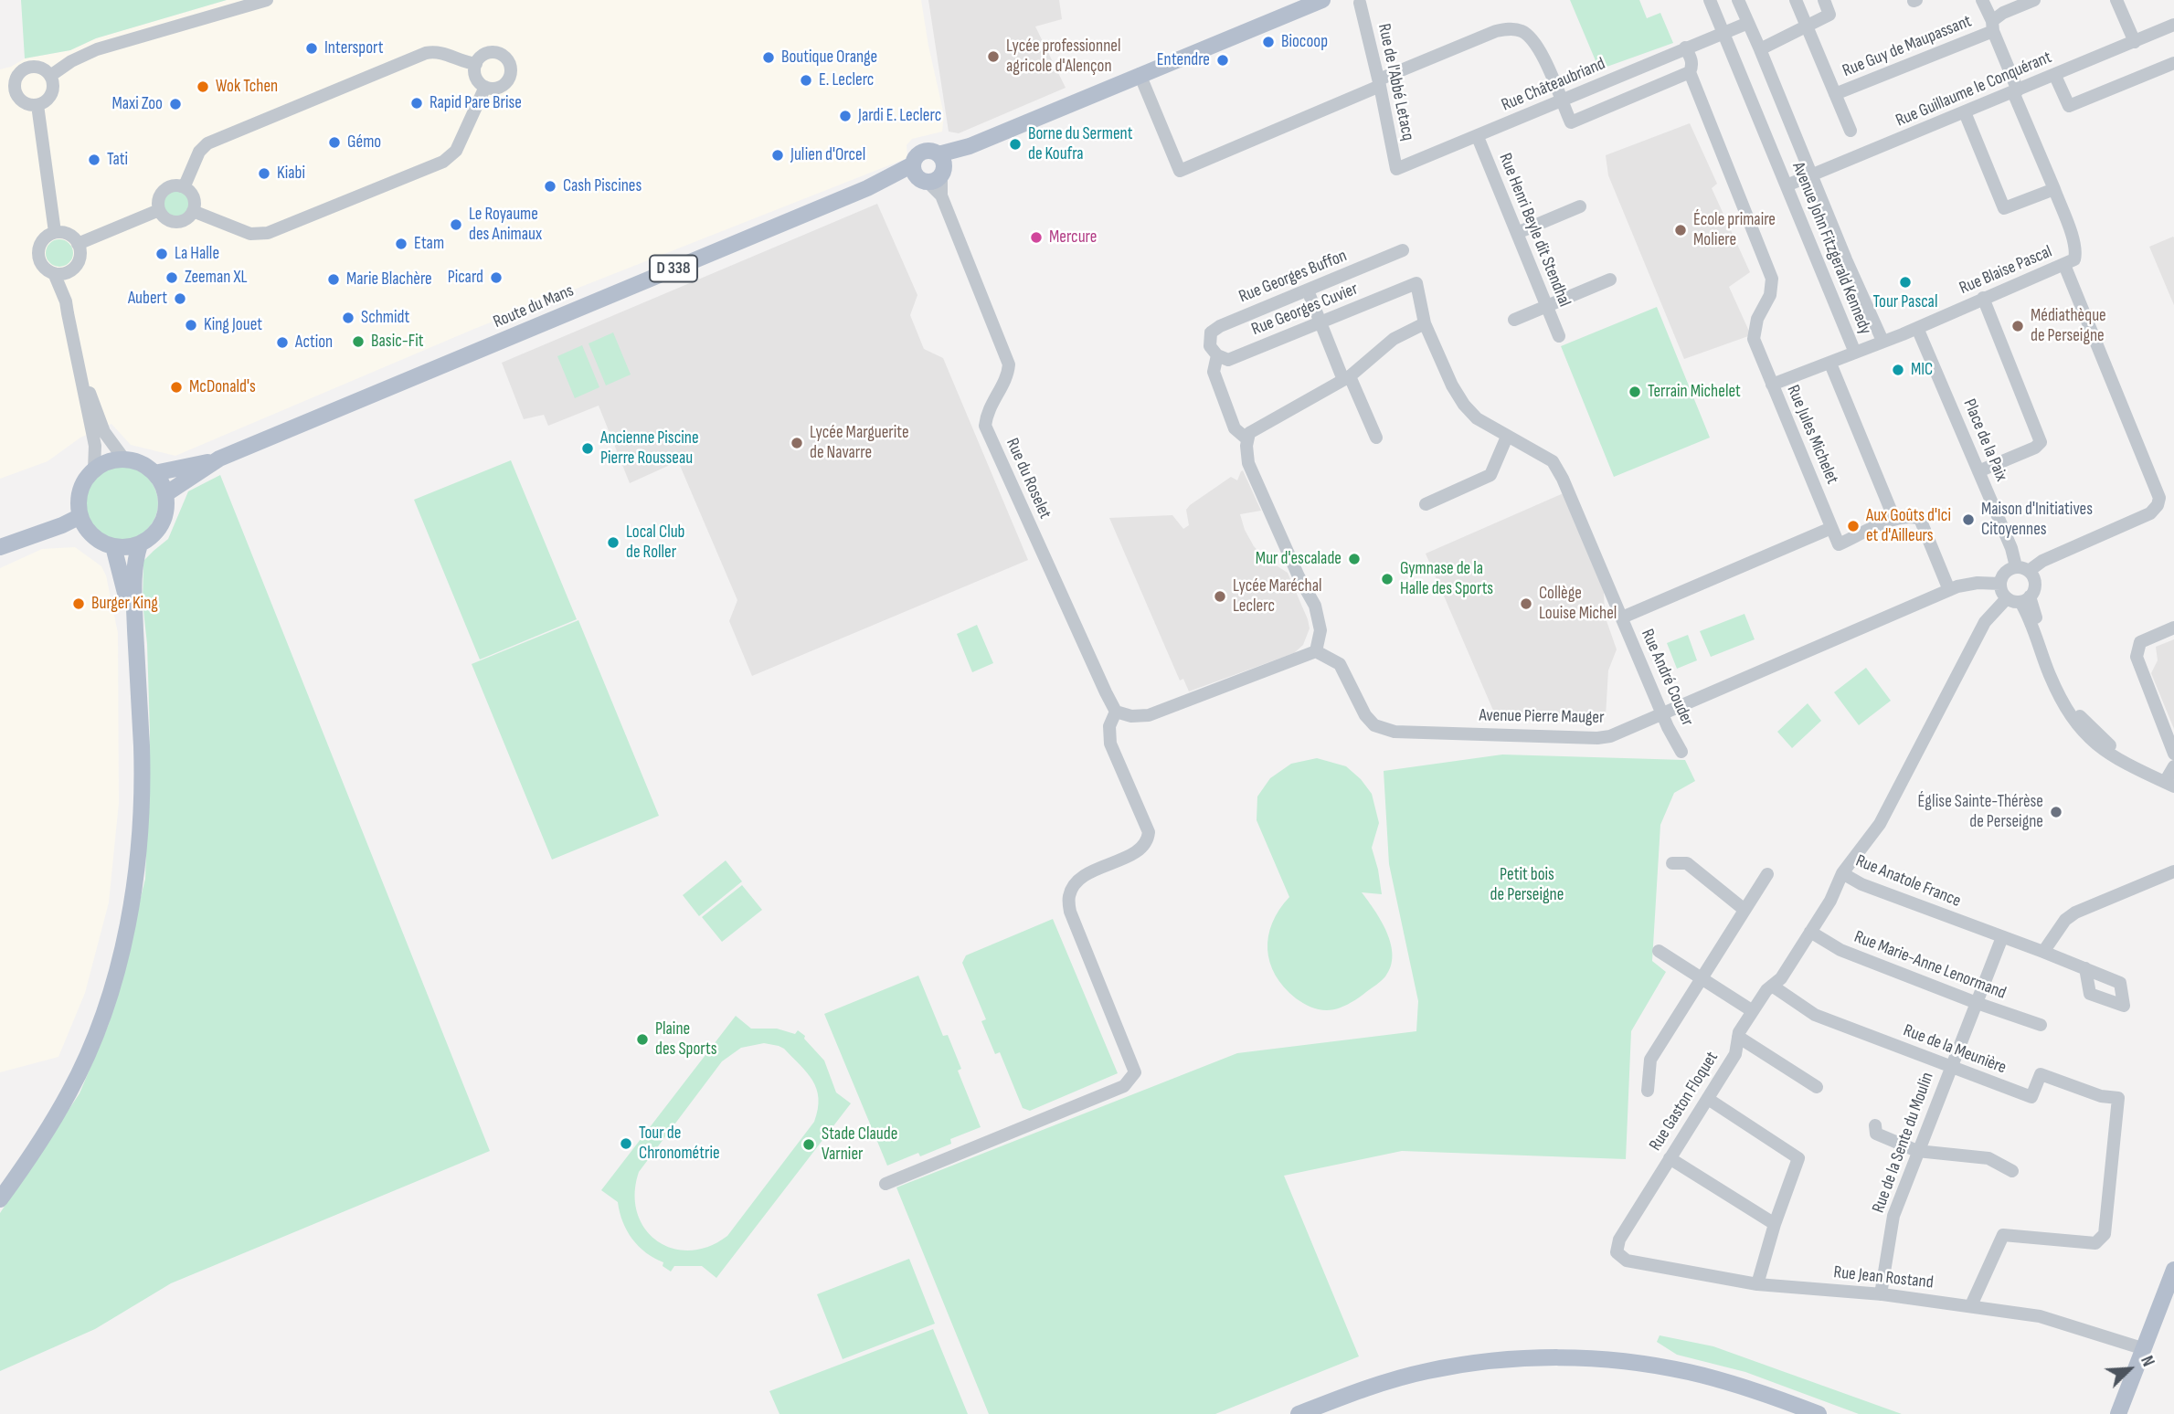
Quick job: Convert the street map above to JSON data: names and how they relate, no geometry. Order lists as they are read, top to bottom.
{
  "streets": {
    "main road": ["D 338", "Route du Mans"],
    "street": [
      "Rue Guy de Maupassant",
      "Rue de l'Abbé Letacq",
      "Rue Châteaubriand",
      "Rue Guillaume le Conquérant",
      "Rue Henri Beyle dit Stendhal",
      "Avenue John Fitzgerald Kennedy",
      "Rue Blaise Pascal",
      "Rue Georges Buffon",
      "Rue Georges Cuvier",
      "Rue Jules Michelet",
      "Place de la Paix",
      "Rue du Roselet",
      "Rue André Couder",
      "Avenue Pierre Mauger",
      "Rue Anatole France",
      "Rue Marie-Anne Lenormand",
      "Rue de la Meunière",
      "Rue Gaston Floquet",
      "Rue de la Sente du Moulin",
      "Rue Jean Rostand"
    ]
  },
  "crossings": [
    ["Rue de l'Abbé Letacq", "Rue Châteaubriand"],
    ["Rue Châteaubriand", "Rue Henri Beyle dit Stendhal"],
    ["Rue Châteaubriand", "Avenue John Fitzgerald Kennedy"],
    ["Rue Guillaume le Conquérant", "Avenue John Fitzgerald Kennedy"],
    ["Avenue John Fitzgerald Kennedy", "Rue Blaise Pascal"],
    ["Rue Blaise Pascal", "Place de la Paix"],
    ["Rue Georges Buffon", "Rue Georges Cuvier"],
    ["Route du Mans", "Rue du Roselet"],
    ["Place de la Paix", "Avenue Pierre Mauger"],
    ["Place de la Paix", "Rue Anatole France"],
    ["Rue André Couder", "Avenue Pierre Mauger"],
    ["Avenue Pierre Mauger", "Rue Anatole France"],
    ["Rue Anatole France", "Rue Gaston Floquet"],
    ["Rue Anatole France", "Rue de la Sente du Moulin"],
    ["Rue Marie-Anne Lenormand", "Rue Gaston Floquet"],
    ["Rue Marie-Anne Lenormand", "Rue de la Sente du Moulin"],
    ["Rue de la Meunière", "Rue Gaston Floquet"],
    ["Rue de la Meunière", "Rue de la Sente du Moulin"],
    ["Rue de la Meunière", "Rue Jean Rostand"],
    ["Rue Gaston Floquet", "Rue Jean Rostand"],
    ["Rue de la Sente du Moulin", "Rue Jean Rostand"]
  ],
  "parks": ["Petit bois de Perseigne"],
  "places": [
    "Biocoop",
    "Intersport",
    "Lycée professionnel agricole d'Alençon",
    "Boutique Orange",
    "Entendre",
    "E. Leclerc",
    "Wok Tchen",
    "Rapid Pare Brise",
    "Maxi Zoo",
    "Jardi E. Leclerc",
    "Gémo",
    "Borne du Serment de Koufra",
    "Julien d'Orcel",
    "Tati",
    "Kiabi",
    "Cash Piscines",
    "Le Royaume des Animaux",
    "École primaire Moliere",
    "Mercure",
    "Etam",
    "La Halle",
    "Zeeman XL",
    "Picard",
    "Marie Blachère",
    "Tour Pascal",
    "Aubert",
    "Schmidt",
    "King Jouet",
    "Médiathèque de Perseigne",
    "Basic-Fit",
    "Action",
    "MIC",
    "McDonald's",
    "Terrain Michelet",
    "Lycée Marguerite de Navarre",
    "Ancienne Piscine Pierre Rousseau",
    "Maison d'Initiatives Citoyennes",
    "Aux Goûts d'Ici et d'Ailleurs",
    "Local Club de Roller",
    "Mur d'escalade",
    "Gymnase de la Halle des Sports",
    "Lycée Maréchal Leclerc",
    "Burger King",
    "Collège Louise Michel",
    "Église Sainte-Thérèse de Perseigne",
    "Plaine des Sports",
    "Tour de Chronométrie",
    "Stade Claude Varnier"
  ],
  "north": "top right"
}
